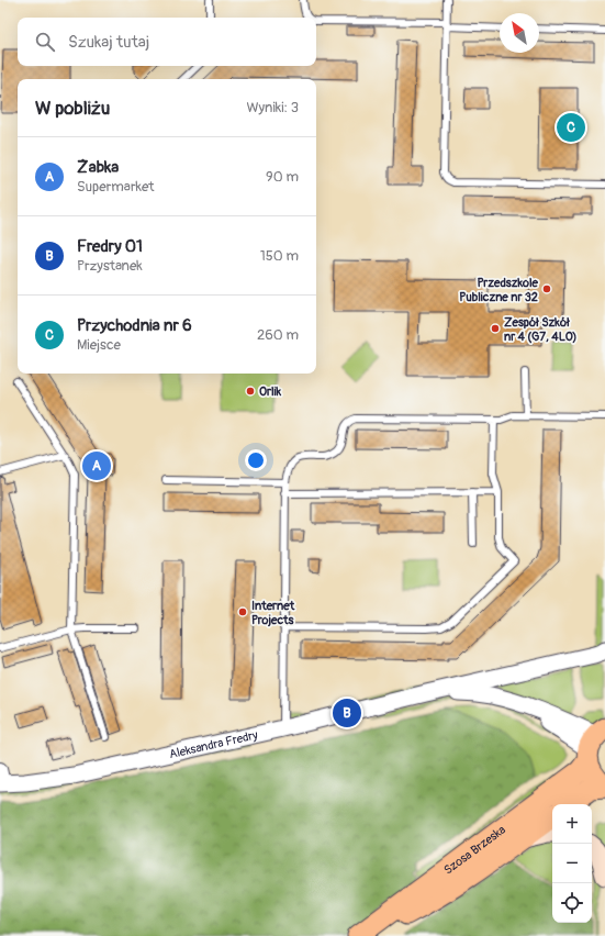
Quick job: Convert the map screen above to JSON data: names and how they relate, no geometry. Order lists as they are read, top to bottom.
{
  "streets": {
    "main road": ["Szosa Brzeska"],
    "street": ["Aleksandra Fredry"]
  },
  "crossings": [
    ["Aleksandra Fredry", "Szosa Brzeska"]
  ],
  "places": [
    "Przedszkole Publiczne nr 32",
    "Zespół Szkół nr 4 (G7, 4LO)",
    "Orlik",
    "Internet Projects"
  ],
  "north": "top left",
  "page": {
    "search": "Szukaj tutaj",
    "heading": ["W pobliżu", "Wyniki: 3"],
    "pins": ["C", "A", "B"],
    "list": [
      {
        "mark": "A",
        "name": "Żabka",
        "note": "Supermarket",
        "value": "90 m"
      },
      {
        "mark": "B",
        "name": "Fredry 01",
        "note": "Przystanek",
        "value": "150 m"
      },
      {
        "mark": "C",
        "name": "Przychodnia nr 6",
        "note": "Miejsce",
        "value": "260 m"
      }
    ],
    "map_buttons": ["+", "−"]
  }
}
